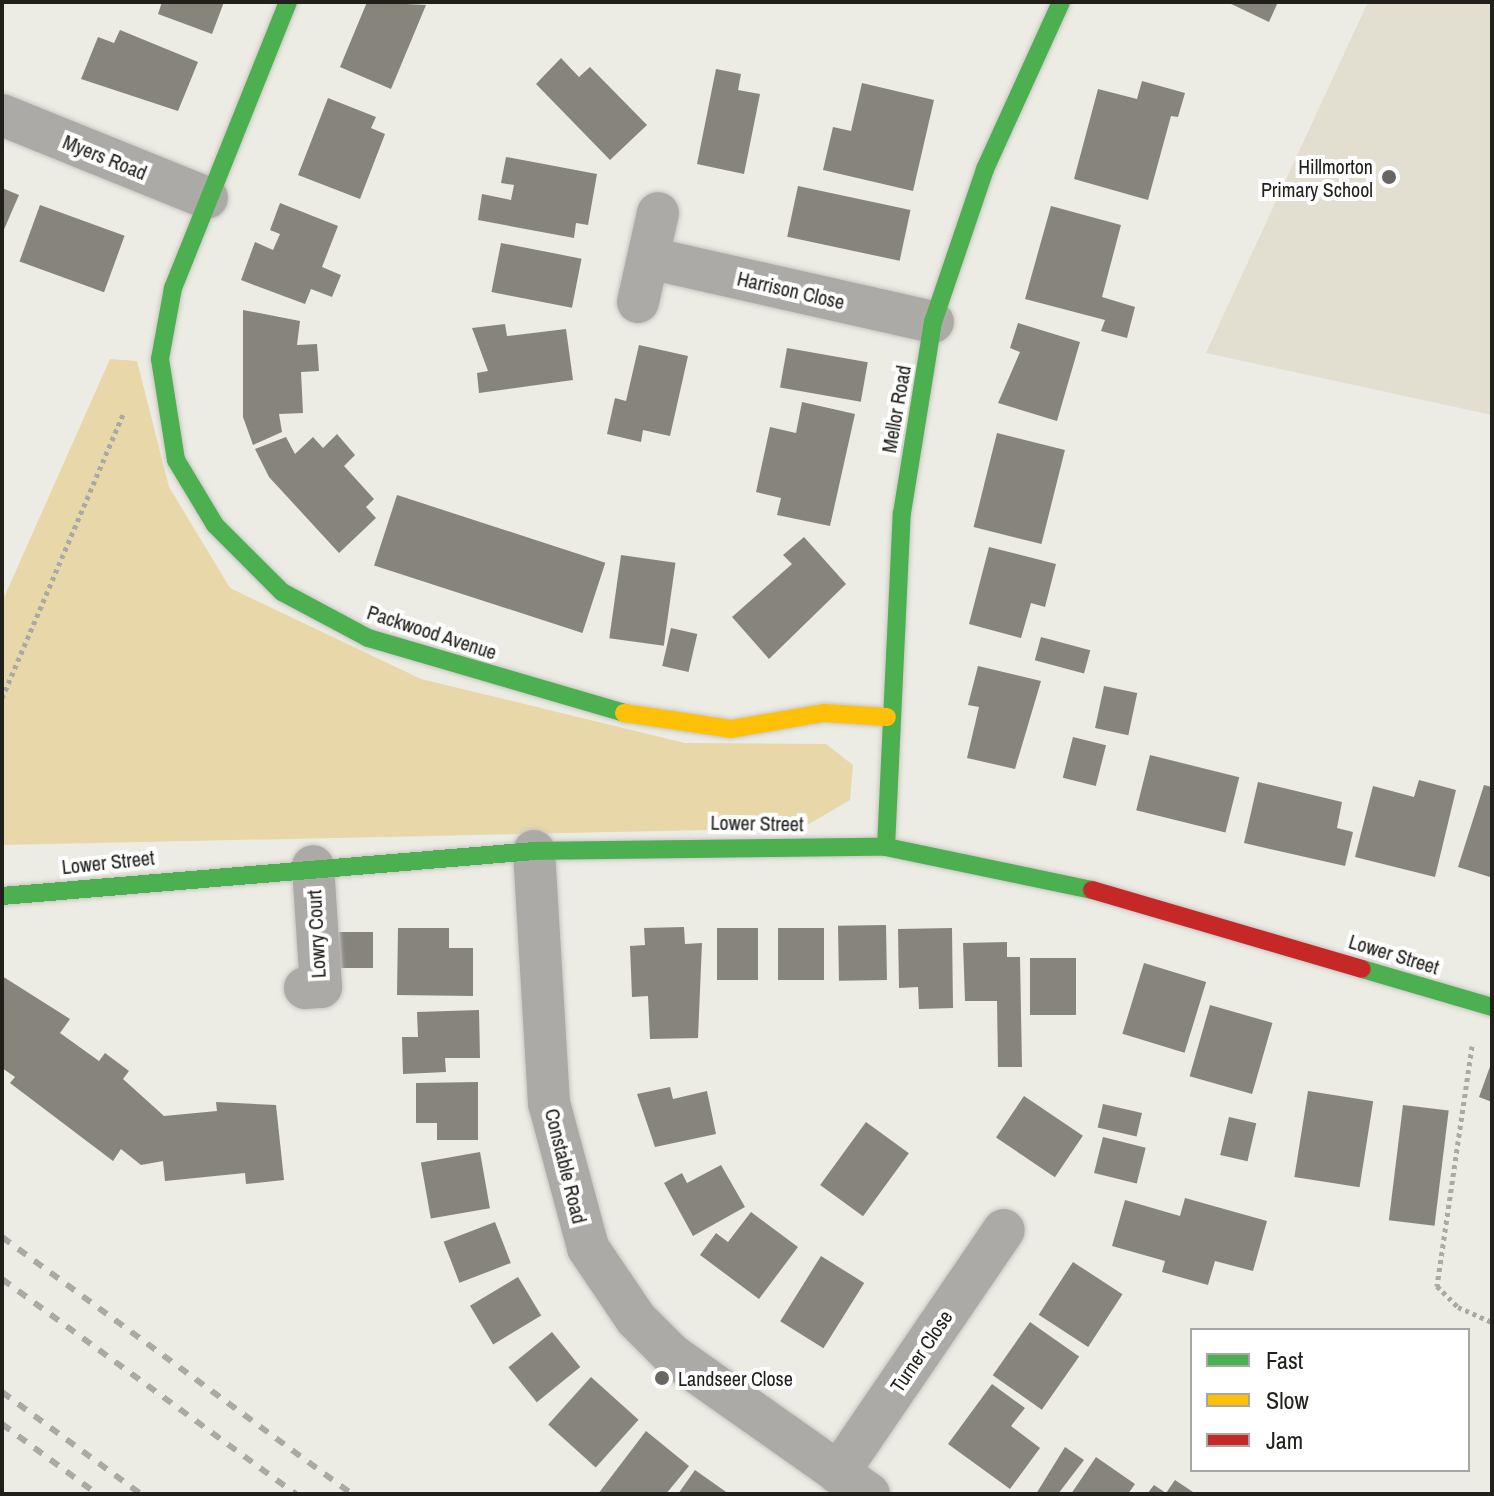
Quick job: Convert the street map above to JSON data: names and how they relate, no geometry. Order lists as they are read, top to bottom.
{
  "streets": {
    "street": [
      "Myers Road",
      "Harrison Close",
      "Mellor Road",
      "Packwood Avenue",
      "Lower Street",
      "Lowry Court",
      "Constable Road",
      "Turner Close"
    ]
  },
  "crossings": [
    ["Myers Road", "Packwood Avenue"],
    ["Harrison Close", "Mellor Road"],
    ["Mellor Road", "Packwood Avenue"],
    ["Mellor Road", "Lower Street"],
    ["Lower Street", "Lowry Court"],
    ["Lower Street", "Constable Road"],
    ["Constable Road", "Turner Close"]
  ],
  "places": ["Hillmorton Primary School", "Landseer Close"],
  "legend": ["Fast", "Slow", "Jam"]
}
